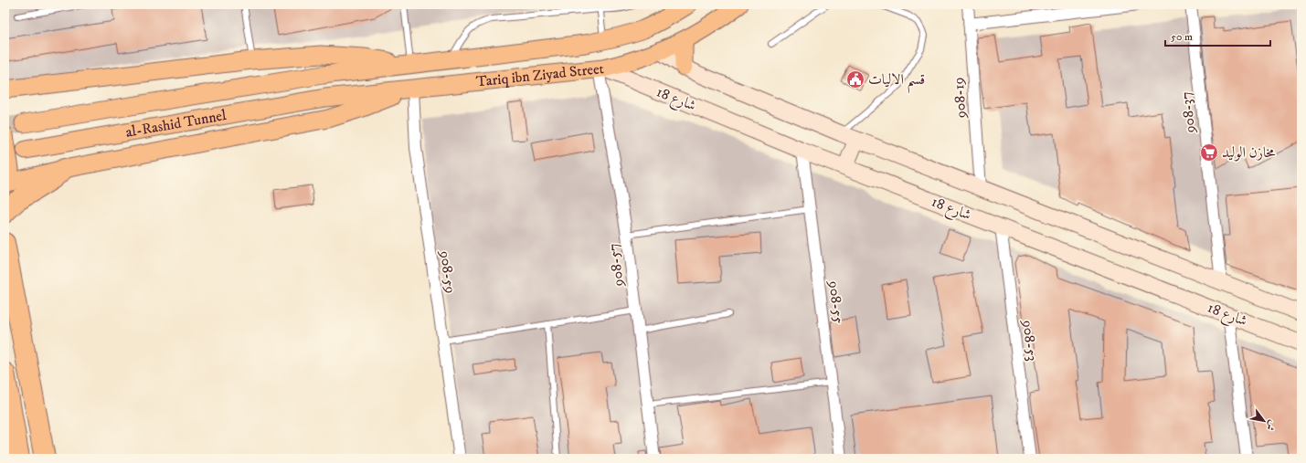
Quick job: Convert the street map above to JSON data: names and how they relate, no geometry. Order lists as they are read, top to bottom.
{
  "streets": {
    "main road": ["Tariq ibn Ziyad Street", "al-Rashid Tunnel"],
    "street": [
      "908-19",
      "شارع 18",
      "908-37",
      "908-57",
      "908-59",
      "908-55",
      "908-53"
    ]
  },
  "crossings": [
    ["Tariq ibn Ziyad Street", "شارع 18"],
    ["Tariq ibn Ziyad Street", "al-Rashid Tunnel"],
    ["Tariq ibn Ziyad Street", "908-57"],
    ["Tariq ibn Ziyad Street", "908-59"],
    ["908-19", "شارع 18"],
    ["شارع 18", "908-37"],
    ["شارع 18", "908-57"],
    ["شارع 18", "908-55"],
    ["شارع 18", "908-53"]
  ],
  "places": {
    "public building": ["قسم الاليات"],
    "supermarket": ["مخازن الوليد"]
  },
  "scale_bar": "50 m",
  "north": "bottom right"
}
